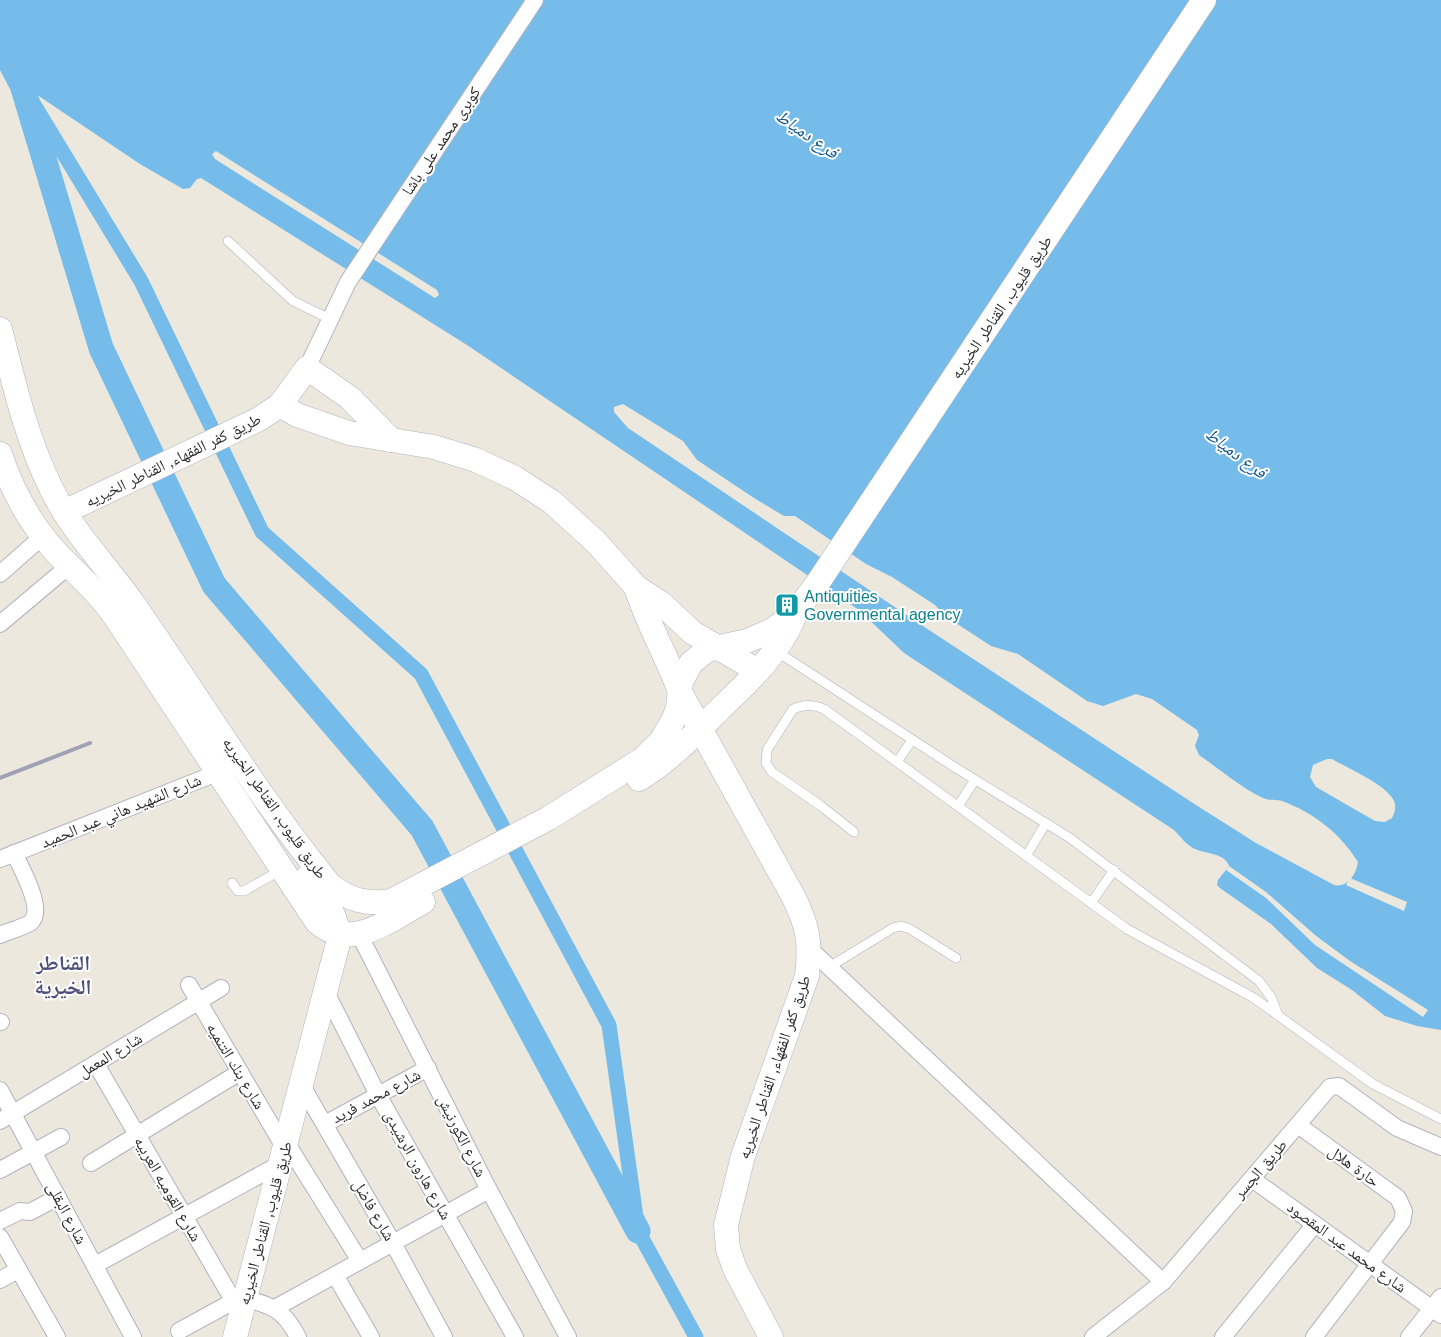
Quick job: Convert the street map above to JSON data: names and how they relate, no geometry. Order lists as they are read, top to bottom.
{
  "streets": {
    "main road": ["طريق قليوب, القناطر الخيريه", "طريق كفر الفقهاء, القناطر الخيريه"],
    "street": [
      "كوبرى محمد على باشا",
      "شارع الشهيد هاني عبد الحميد",
      "شارع المعمل",
      "شارع بنك التنميه",
      "شارع محمد فريد",
      "شارع الكورنيش",
      "شارع هارون الرشيدى",
      "حارة هلال",
      "طريق الجسر",
      "شارع القوميه العربيه",
      "شارع فاضل",
      "شارع البقلى",
      "شارع محمد عبد المقصود"
    ]
  },
  "crossings": [
    ["كوبرى محمد على باشا", "طريق كفر الفقهاء, القناطر الخيريه"],
    ["طريق قليوب, القناطر الخيريه", "طريق كفر الفقهاء, القناطر الخيريه"],
    ["طريق قليوب, القناطر الخيريه", "شارع الشهيد هاني عبد الحميد"],
    ["طريق قليوب, القناطر الخيريه", "شارع بنك التنميه"],
    ["طريق قليوب, القناطر الخيريه", "شارع الكورنيش"],
    ["طريق قليوب, القناطر الخيريه", "شارع هارون الرشيدى"],
    ["طريق قليوب, القناطر الخيريه", "شارع القوميه العربيه"],
    ["طريق قليوب, القناطر الخيريه", "شارع فاضل"],
    ["شارع المعمل", "شارع بنك التنميه"],
    ["شارع المعمل", "شارع القوميه العربيه"],
    ["شارع المعمل", "شارع البقلى"],
    ["شارع محمد فريد", "شارع الكورنيش"],
    ["شارع محمد فريد", "شارع هارون الرشيدى"],
    ["شارع محمد فريد", "شارع فاضل"],
    ["حارة هلال", "طريق الجسر"],
    ["حارة هلال", "شارع محمد عبد المقصود"],
    ["طريق الجسر", "شارع محمد عبد المقصود"]
  ],
  "districts": ["القناطر الخيرية"],
  "water": ["فرع دمياط"],
  "places": {
    "building": ["Antiquities Governmental agency"]
  }
}
